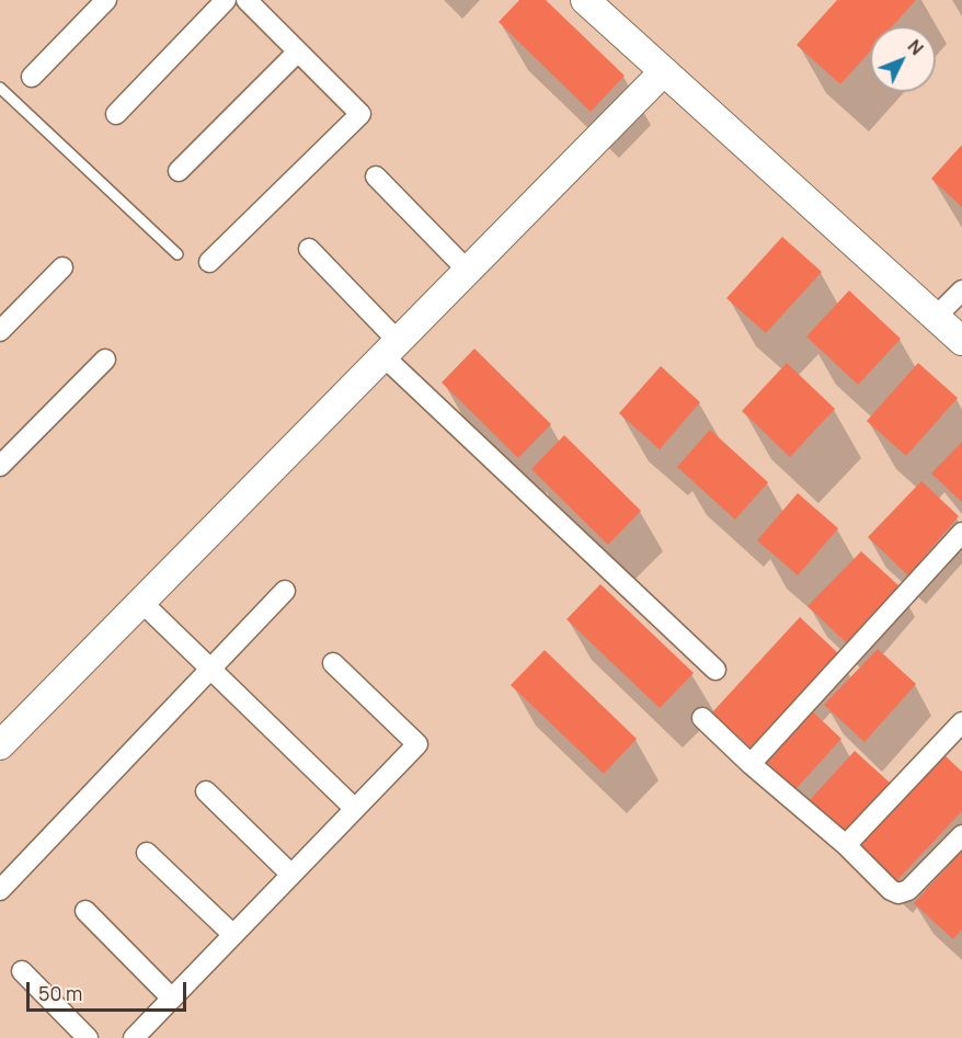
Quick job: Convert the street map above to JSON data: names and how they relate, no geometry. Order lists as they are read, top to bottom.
{
  "scale_bar": "50 m",
  "north": "top right"
}
